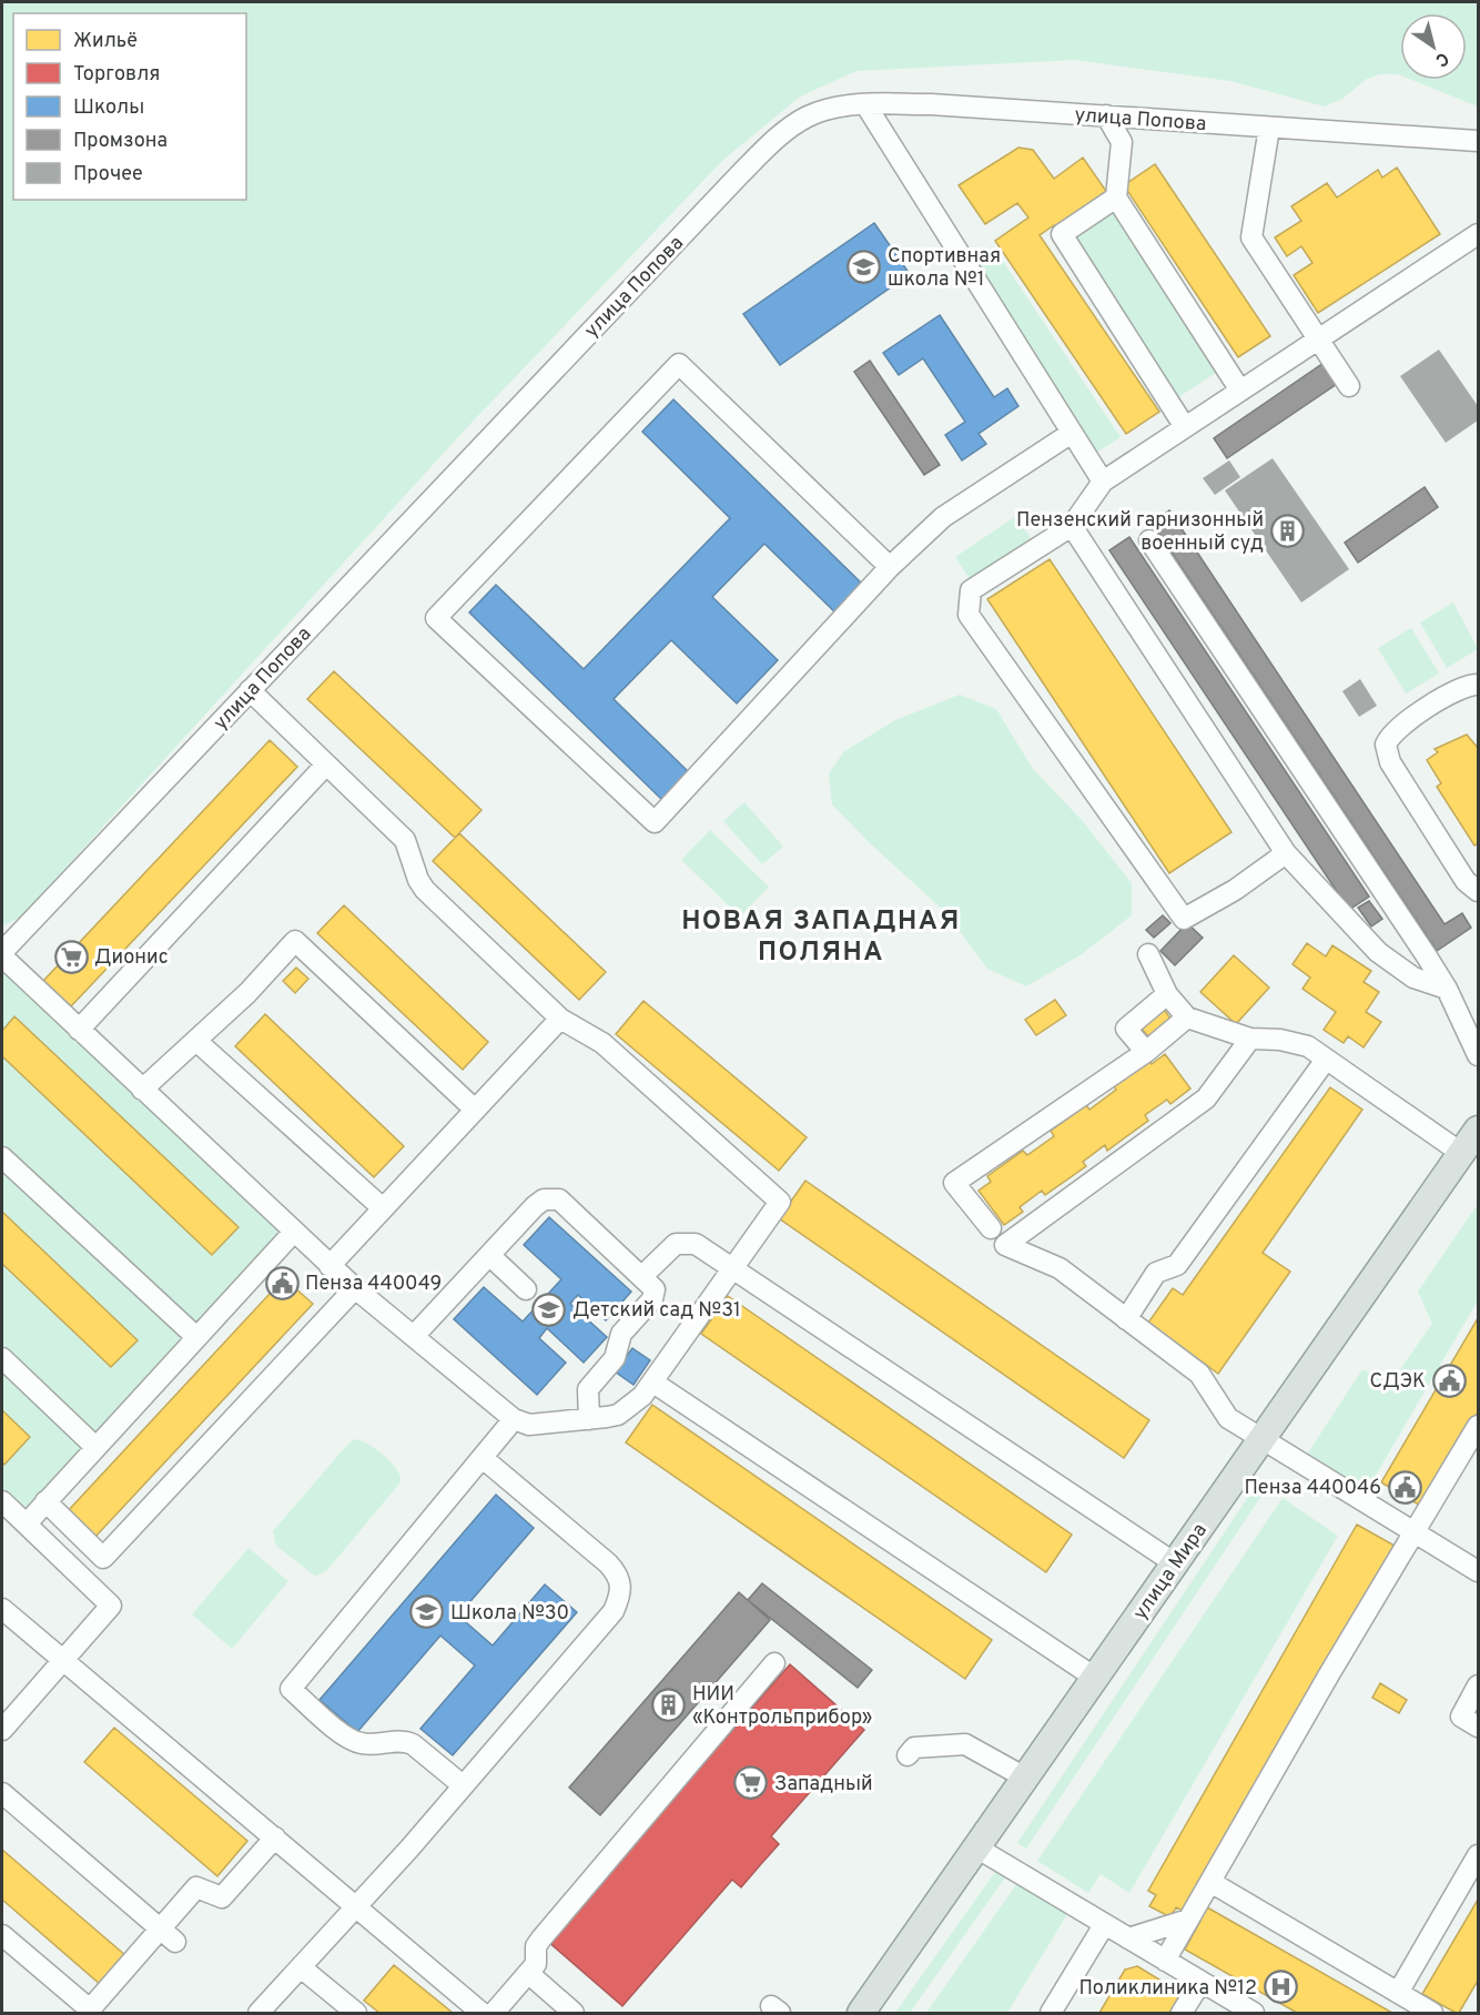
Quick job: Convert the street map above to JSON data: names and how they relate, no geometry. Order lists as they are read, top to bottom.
{
  "streets": {
    "main road": ["улица Мира"],
    "street": ["улица Попова"]
  },
  "districts": ["НОВАЯ ЗАПАДНАЯ ПОЛЯНА"],
  "places": {
    "school or university": ["Спортивная школа №1", "Детский сад №31", "Школа №30"],
    "building": ["Пензенский гарнизонный военный суд", "НИИ «Контрольприбор»"],
    "supermarket": ["Дионис", "Западный"],
    "public building": ["Пенза 440049", "СДЭК", "Пенза 440046"],
    "hospital": ["Поликлиника №12"]
  },
  "legend": [
    "Жильё",
    "Торговля",
    "Школы",
    "Промзона",
    "Прочее"
  ],
  "north": "bottom right"
}
